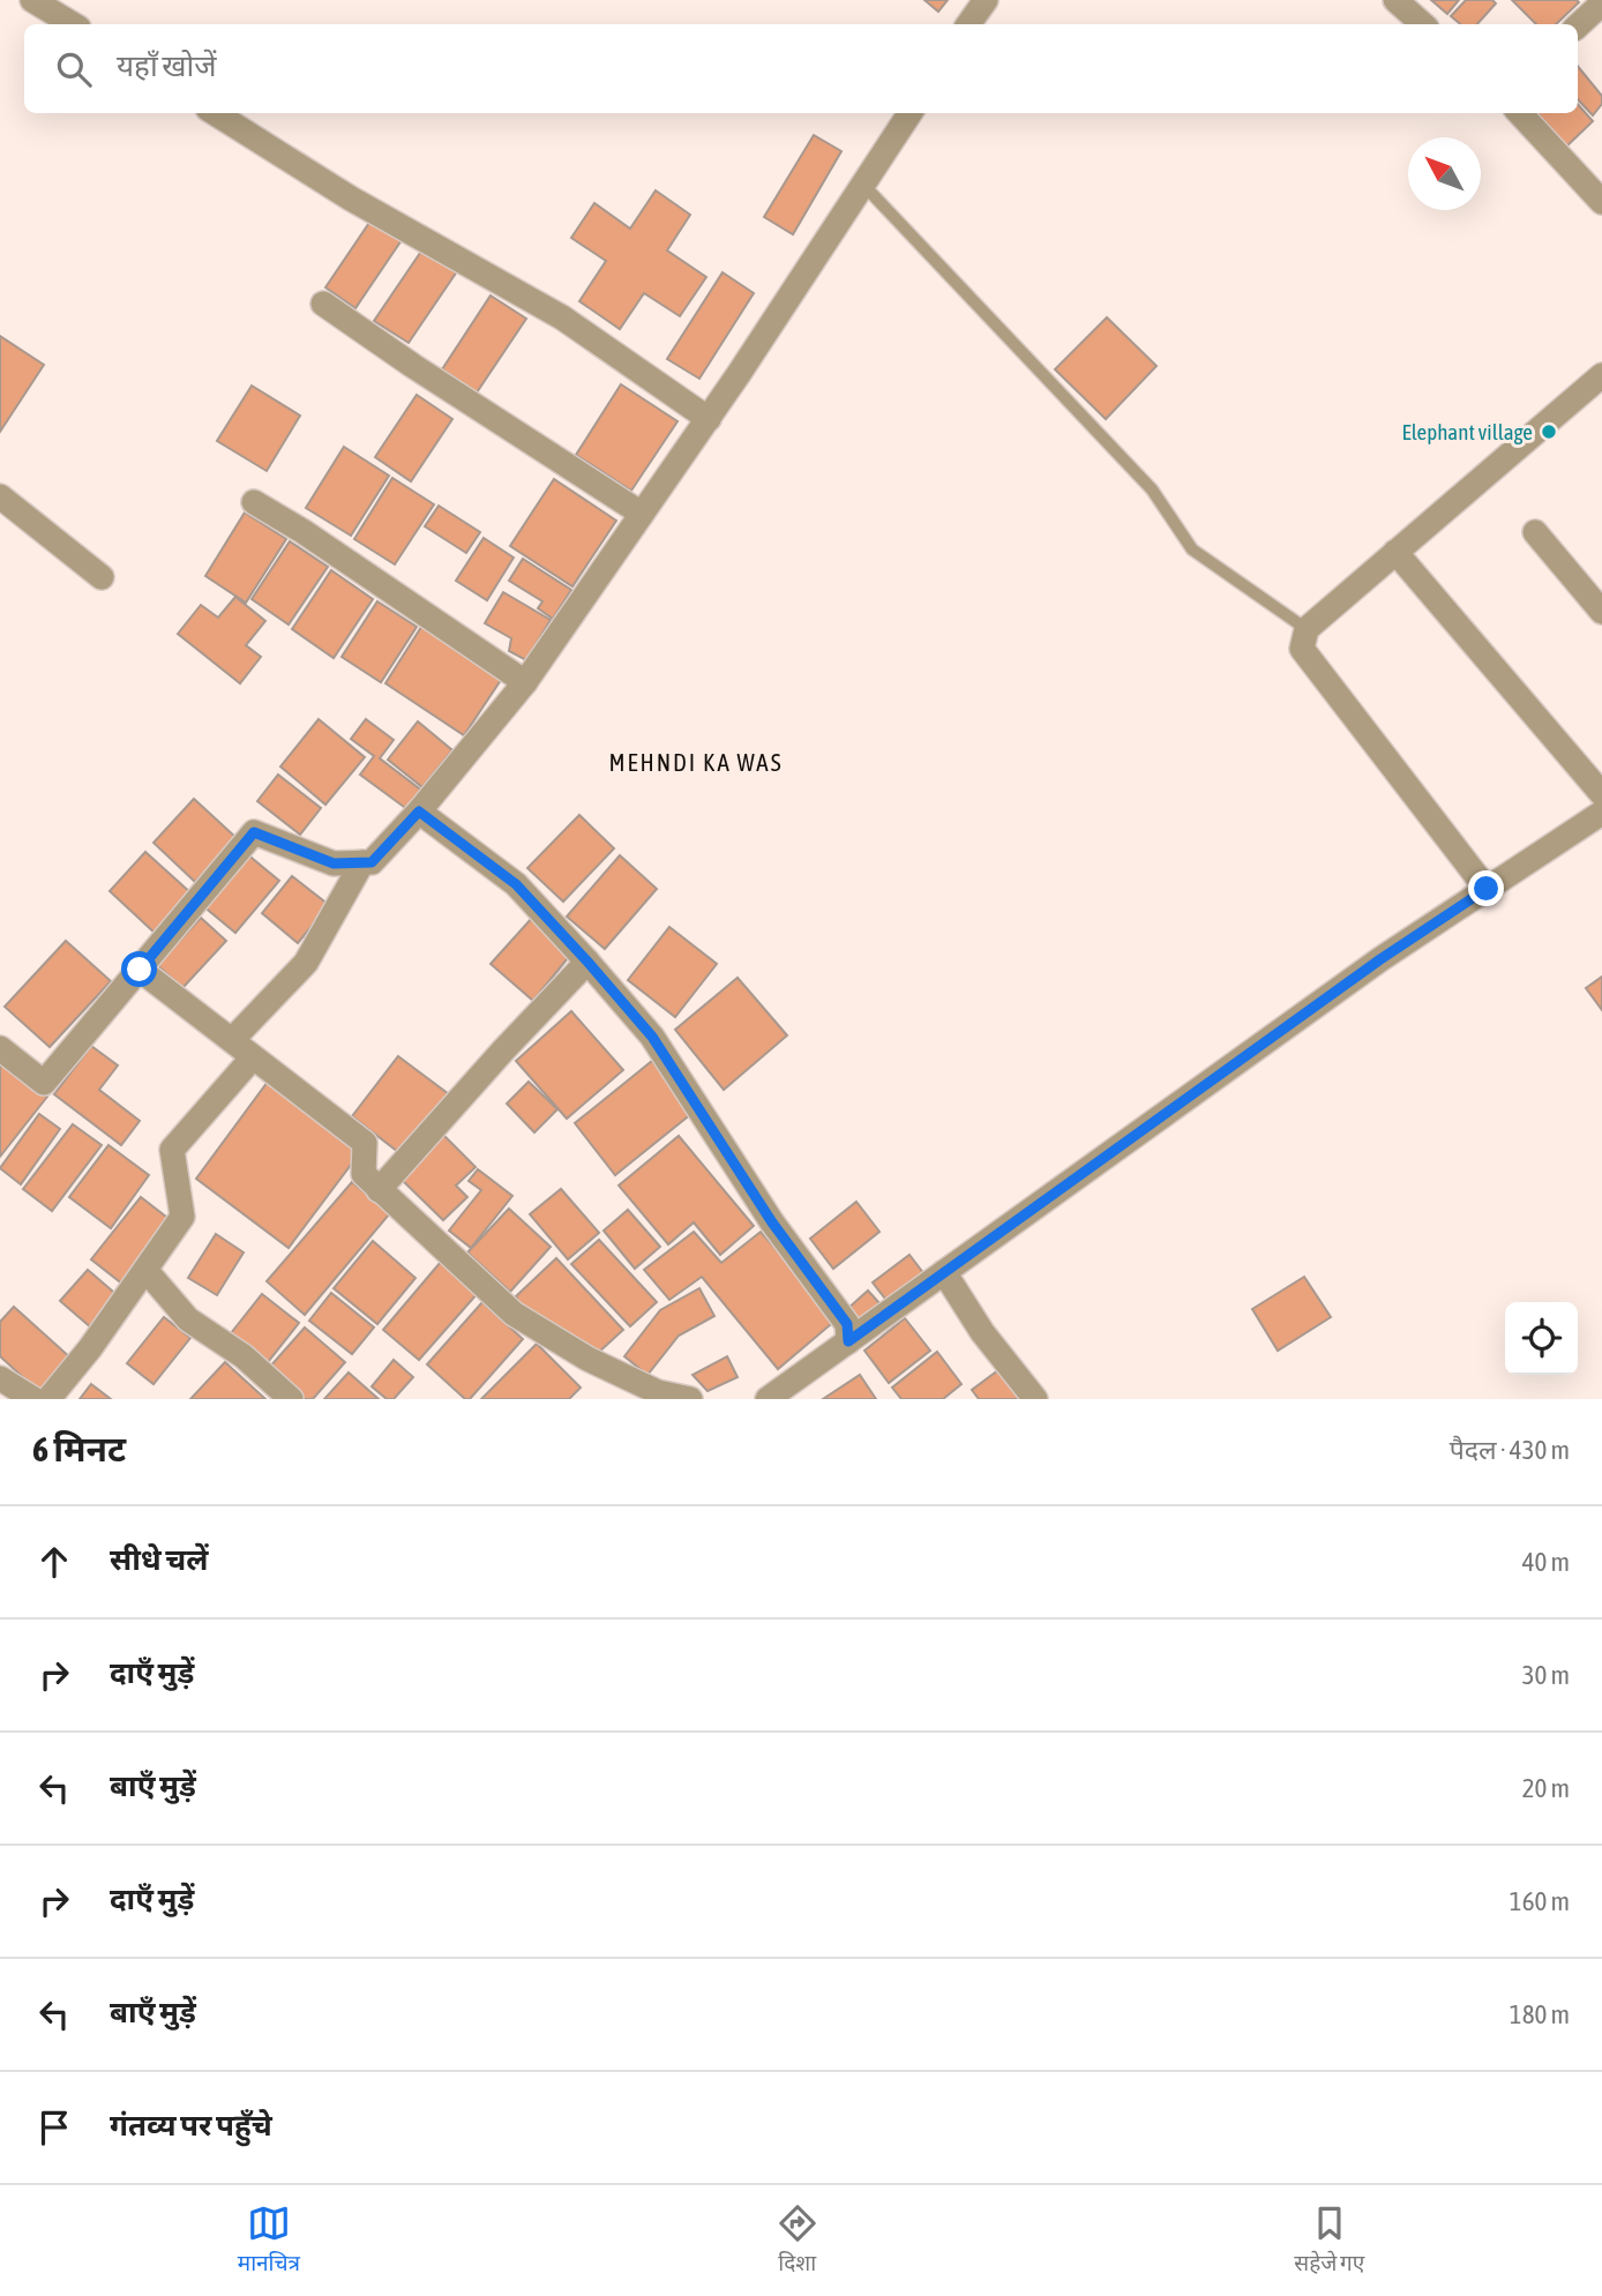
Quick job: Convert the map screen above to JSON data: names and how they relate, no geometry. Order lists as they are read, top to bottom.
{
  "districts": ["MEHNDI KA WAS"],
  "places": ["Elephant village"],
  "north": "top left",
  "page": {
    "search": "यहाँ खोजें",
    "heading": ["6 मिनट", "पैदल · 430 m"],
    "list": [
      ["सीधे चलें", "40 m"],
      ["दाएँ मुड़ें", "30 m"],
      ["बाएँ मुड़ें", "20 m"],
      ["दाएँ मुड़ें", "160 m"],
      ["बाएँ मुड़ें", "180 m"],
      "गंतव्य पर पहुँचे"
    ],
    "nav": ["मानचित्र", "दिशा", "सहेजे गए"]
  }
}
